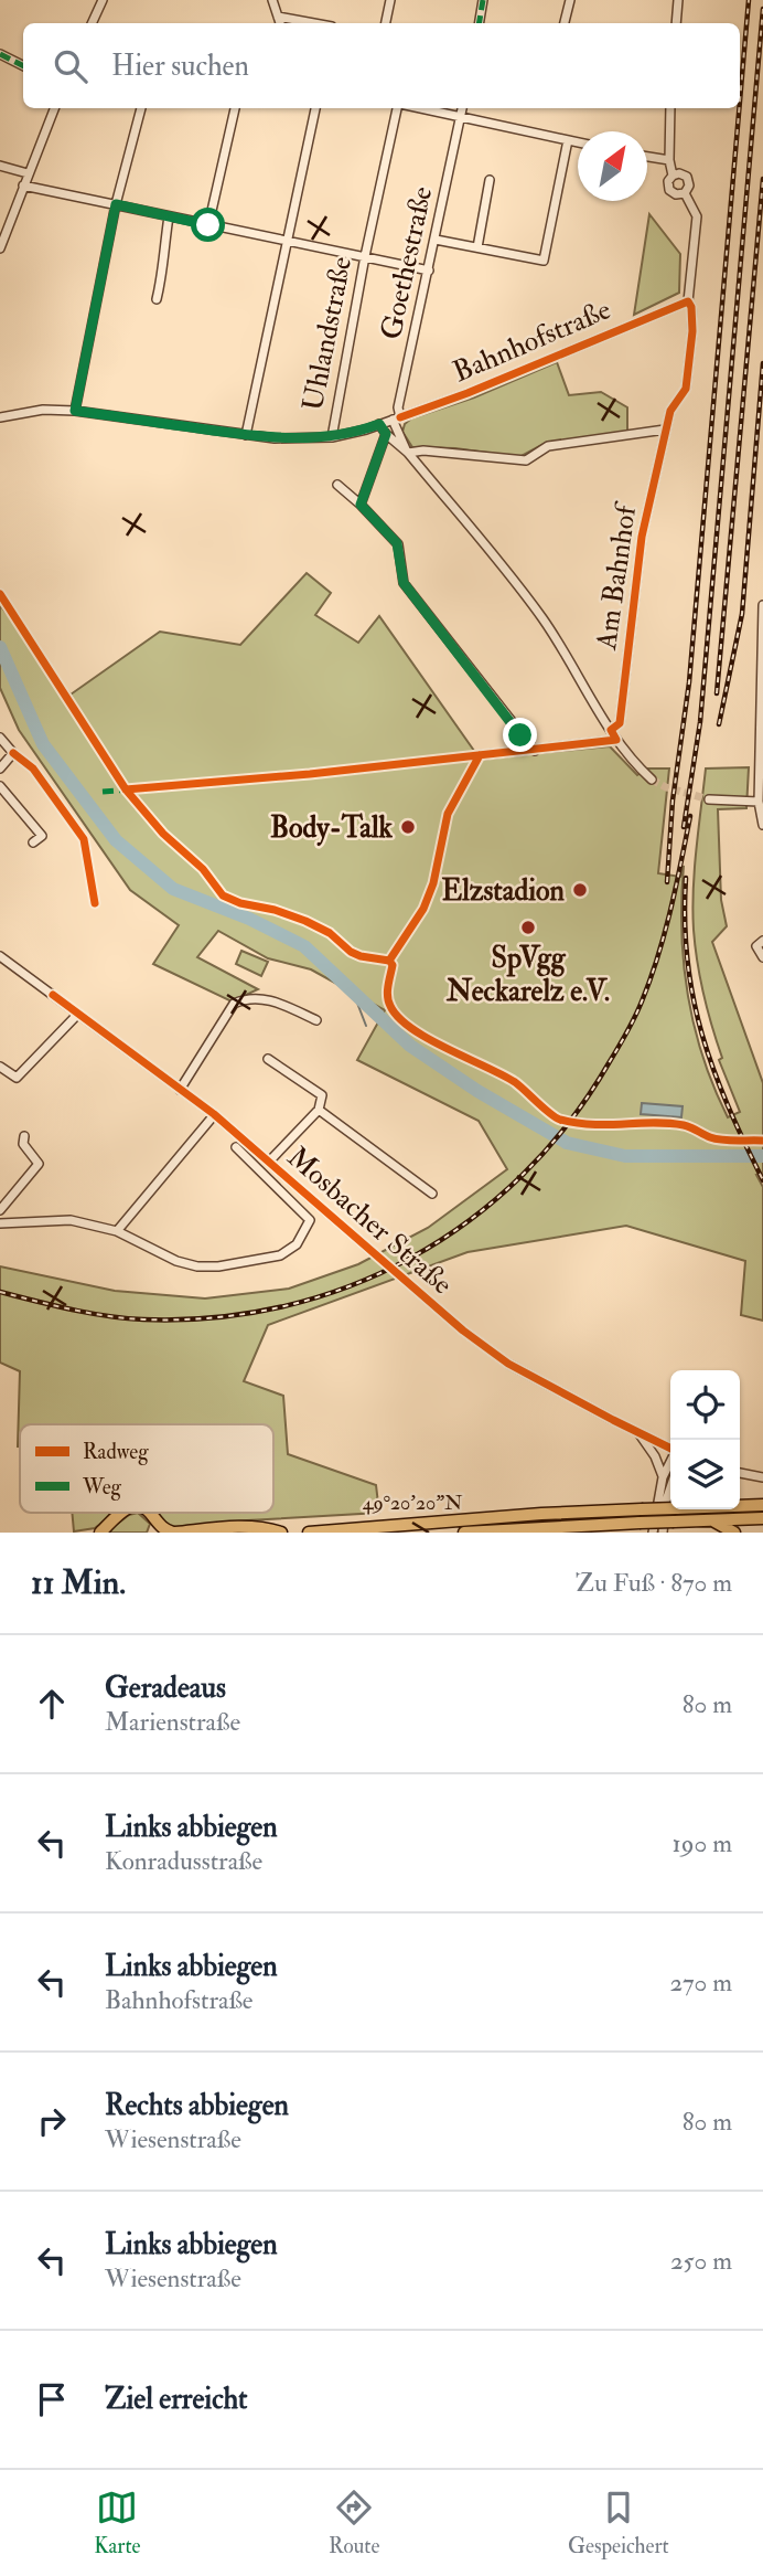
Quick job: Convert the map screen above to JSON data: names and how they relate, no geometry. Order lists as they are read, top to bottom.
{
  "streets": {
    "street": [
      "Goethestraße",
      "Uhlandstraße",
      "Bahnhofstraße",
      "Am Bahnhof",
      "Mosbacher Straße"
    ]
  },
  "crossings": [
    ["Goethestraße", "Bahnhofstraße"],
    ["Uhlandstraße", "Bahnhofstraße"],
    ["Bahnhofstraße", "Am Bahnhof"]
  ],
  "places": ["Body-Talk", "Elzstadion", "SpVgg Neckarelz e.V."],
  "legend": ["Radweg", "Weg"],
  "north": "top right",
  "page": {
    "search": "Hier suchen",
    "heading": ["11 Min.", "Zu Fuß · 870 m"],
    "list": [
      ["Geradeaus", "Marienstraße", "80 m"],
      ["Links abbiegen", "Konradusstraße", "190 m"],
      ["Links abbiegen", "Bahnhofstraße", "270 m"],
      ["Rechts abbiegen", "Wiesenstraße", "80 m"],
      ["Links abbiegen", "Wiesenstraße", "250 m"],
      "Ziel erreicht"
    ],
    "nav": ["Karte", "Route", "Gespeichert"]
  },
  "coordinates": ["49°20'20\"N"]
}
